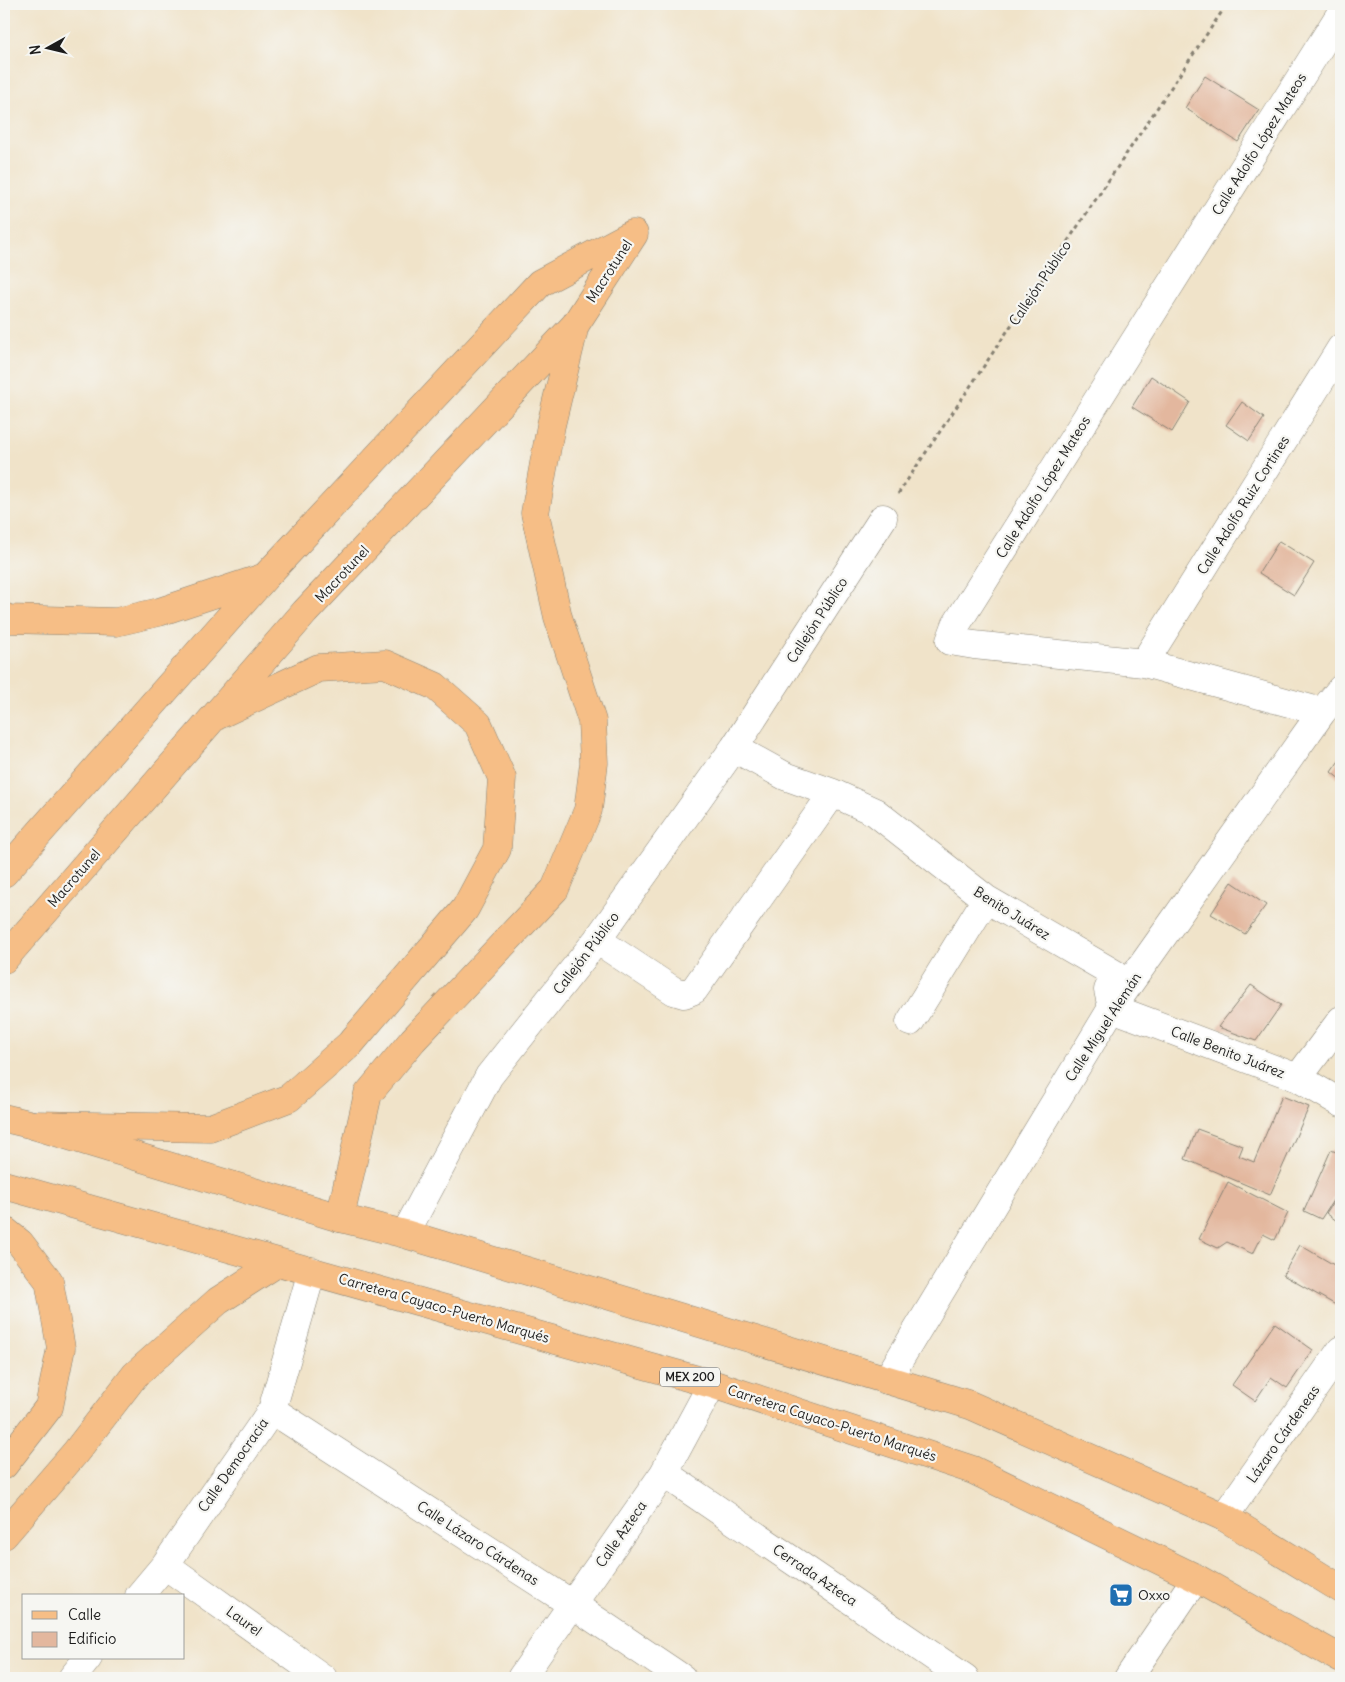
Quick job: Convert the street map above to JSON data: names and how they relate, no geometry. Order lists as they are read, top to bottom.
{
  "streets": {
    "main road": ["Macrotunel", "Carretera Cayaco-Puerto Marqués", "MEX 200"],
    "street": [
      "Calle Adolfo López Mateos",
      "Callejón Público",
      "Calle Adolfo Ruiz Cortines",
      "Benito Juárez",
      "Calle Miguel Alemán",
      "Calle Benito Juárez",
      "Lázaro Cárdeneas",
      "Calle Democracia",
      "Calle Azteca",
      "Calle Lázaro Cárdenas",
      "Cerrada Azteca",
      "Laurel"
    ]
  },
  "crossings": [
    ["Calle Adolfo López Mateos", "Calle Adolfo Ruiz Cortines"],
    ["Calle Adolfo López Mateos", "Calle Miguel Alemán"],
    ["Callejón Público", "Benito Juárez"],
    ["Benito Juárez", "Calle Miguel Alemán"],
    ["Benito Juárez", "Calle Benito Juárez"],
    ["Calle Miguel Alemán", "Calle Benito Juárez"],
    ["Carretera Cayaco-Puerto Marqués", "Calle Democracia"],
    ["Carretera Cayaco-Puerto Marqués", "Calle Azteca"],
    ["Calle Democracia", "Calle Lázaro Cárdenas"],
    ["Calle Democracia", "Laurel"],
    ["Calle Azteca", "Calle Lázaro Cárdenas"],
    ["Calle Azteca", "Cerrada Azteca"]
  ],
  "places": {
    "supermarket": ["Oxxo"]
  },
  "legend": ["Calle", "Edificio"],
  "north": "left"
}
